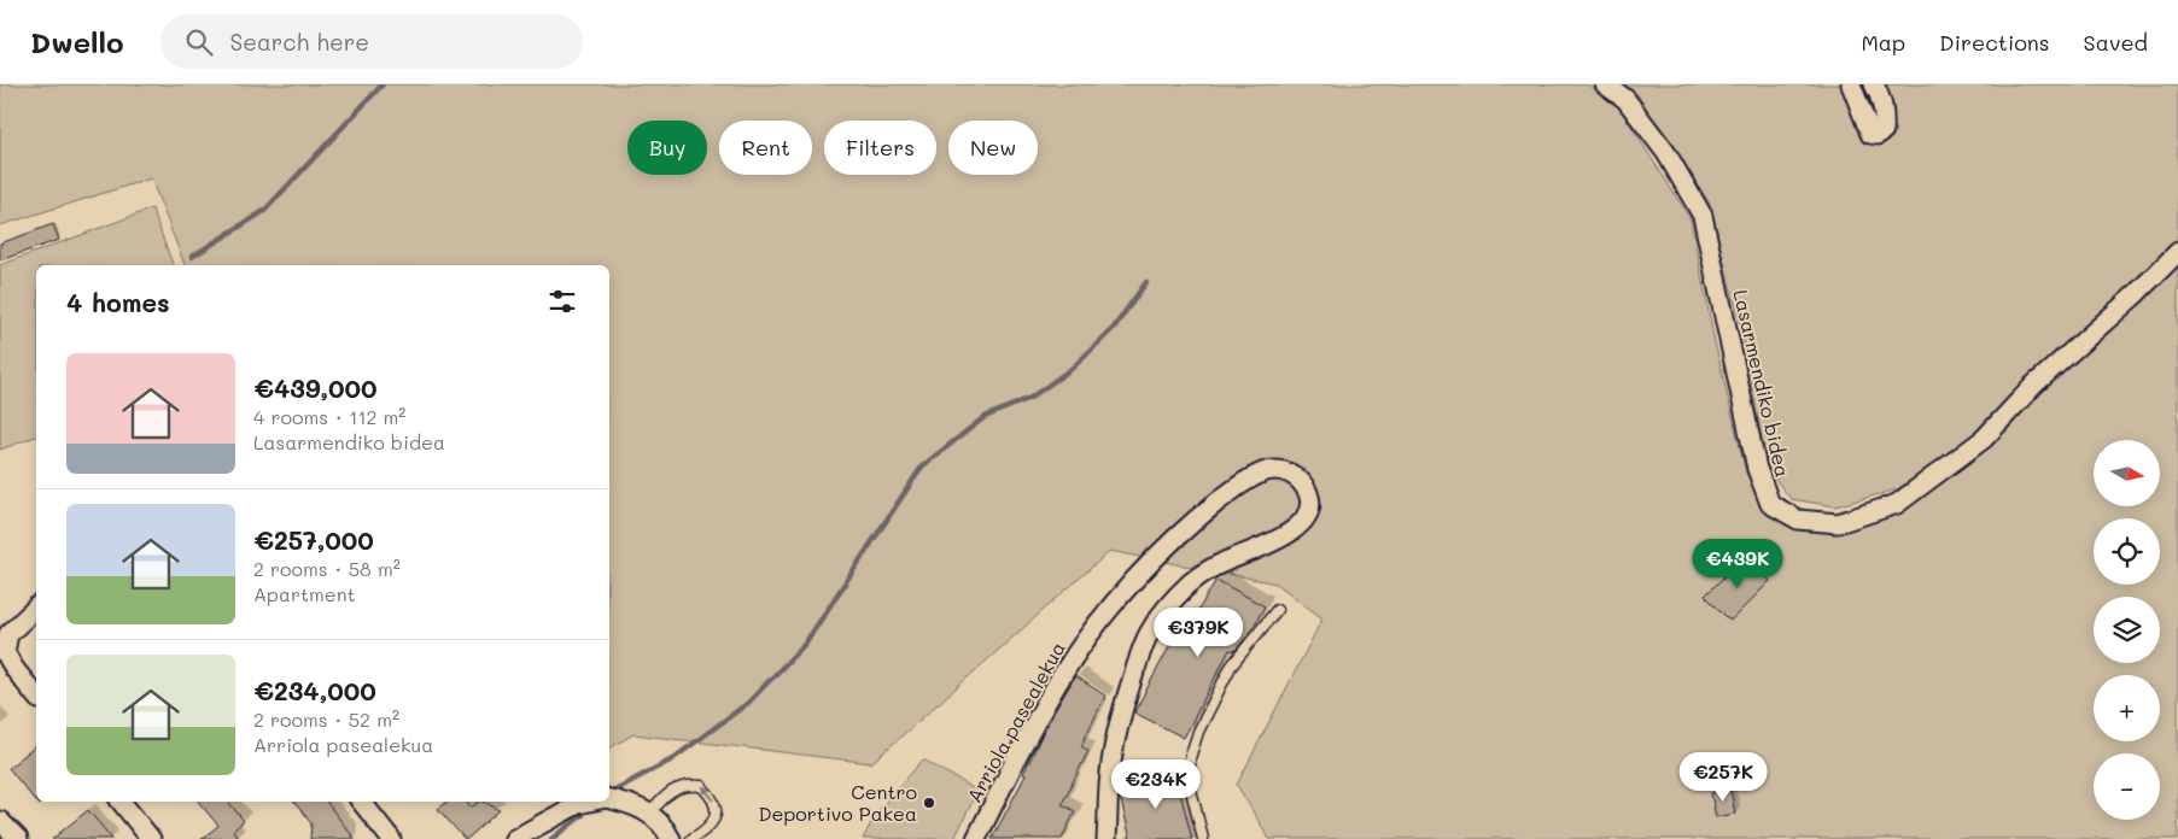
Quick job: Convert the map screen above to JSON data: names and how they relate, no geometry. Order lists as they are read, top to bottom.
{
  "streets": {
    "street": ["Lasarmendiko bidea", "Arriola pasealekua"]
  },
  "places": ["Centro Deportivo Pakea"],
  "north": "right",
  "page": {
    "header": "Dwello",
    "search": "Search here",
    "nav": ["Map", "Directions", "Saved"],
    "chip": [
      "Buy",
      "Rent",
      "Filters",
      "New"
    ],
    "heading": "4 homes",
    "list": [
      {
        "name": "€439,000",
        "note": "4 rooms · 112 m² · Lasarmendiko bidea"
      },
      {
        "name": "€257,000",
        "note": "2 rooms · 58 m² · Apartment"
      },
      {
        "name": "€234,000",
        "note": "2 rooms · 52 m² · Arriola pasealekua"
      }
    ],
    "map_buttons": ["+", "−"],
    "price": [
      "€439K",
      "€379K",
      "€257K",
      "€234K"
    ]
  }
}
